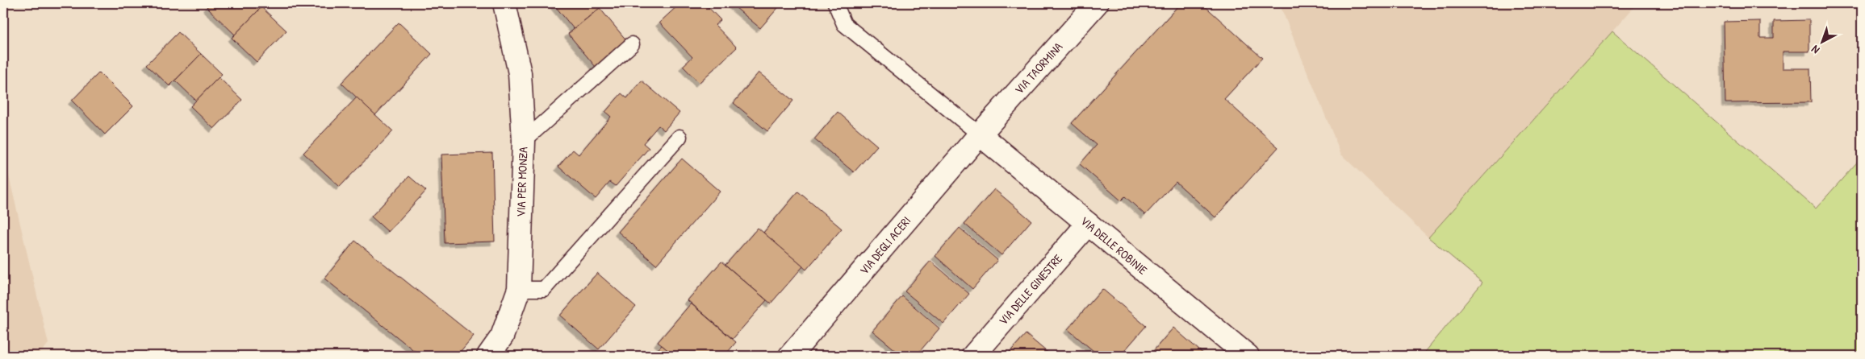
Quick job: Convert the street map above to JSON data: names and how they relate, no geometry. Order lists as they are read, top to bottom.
{
  "streets": {
    "street": [
      "VIA TAORMINA",
      "VIA PER MONZA",
      "VIA DEGLI ACERI",
      "VIA DELLE ROBINIE",
      "VIA DELLE GINESTRE"
    ]
  },
  "crossings": [
    ["VIA TAORMINA", "VIA DEGLI ACERI"],
    ["VIA TAORMINA", "VIA DELLE ROBINIE"],
    ["VIA DEGLI ACERI", "VIA DELLE ROBINIE"],
    ["VIA DELLE ROBINIE", "VIA DELLE GINESTRE"]
  ],
  "north": "bottom left"
}
